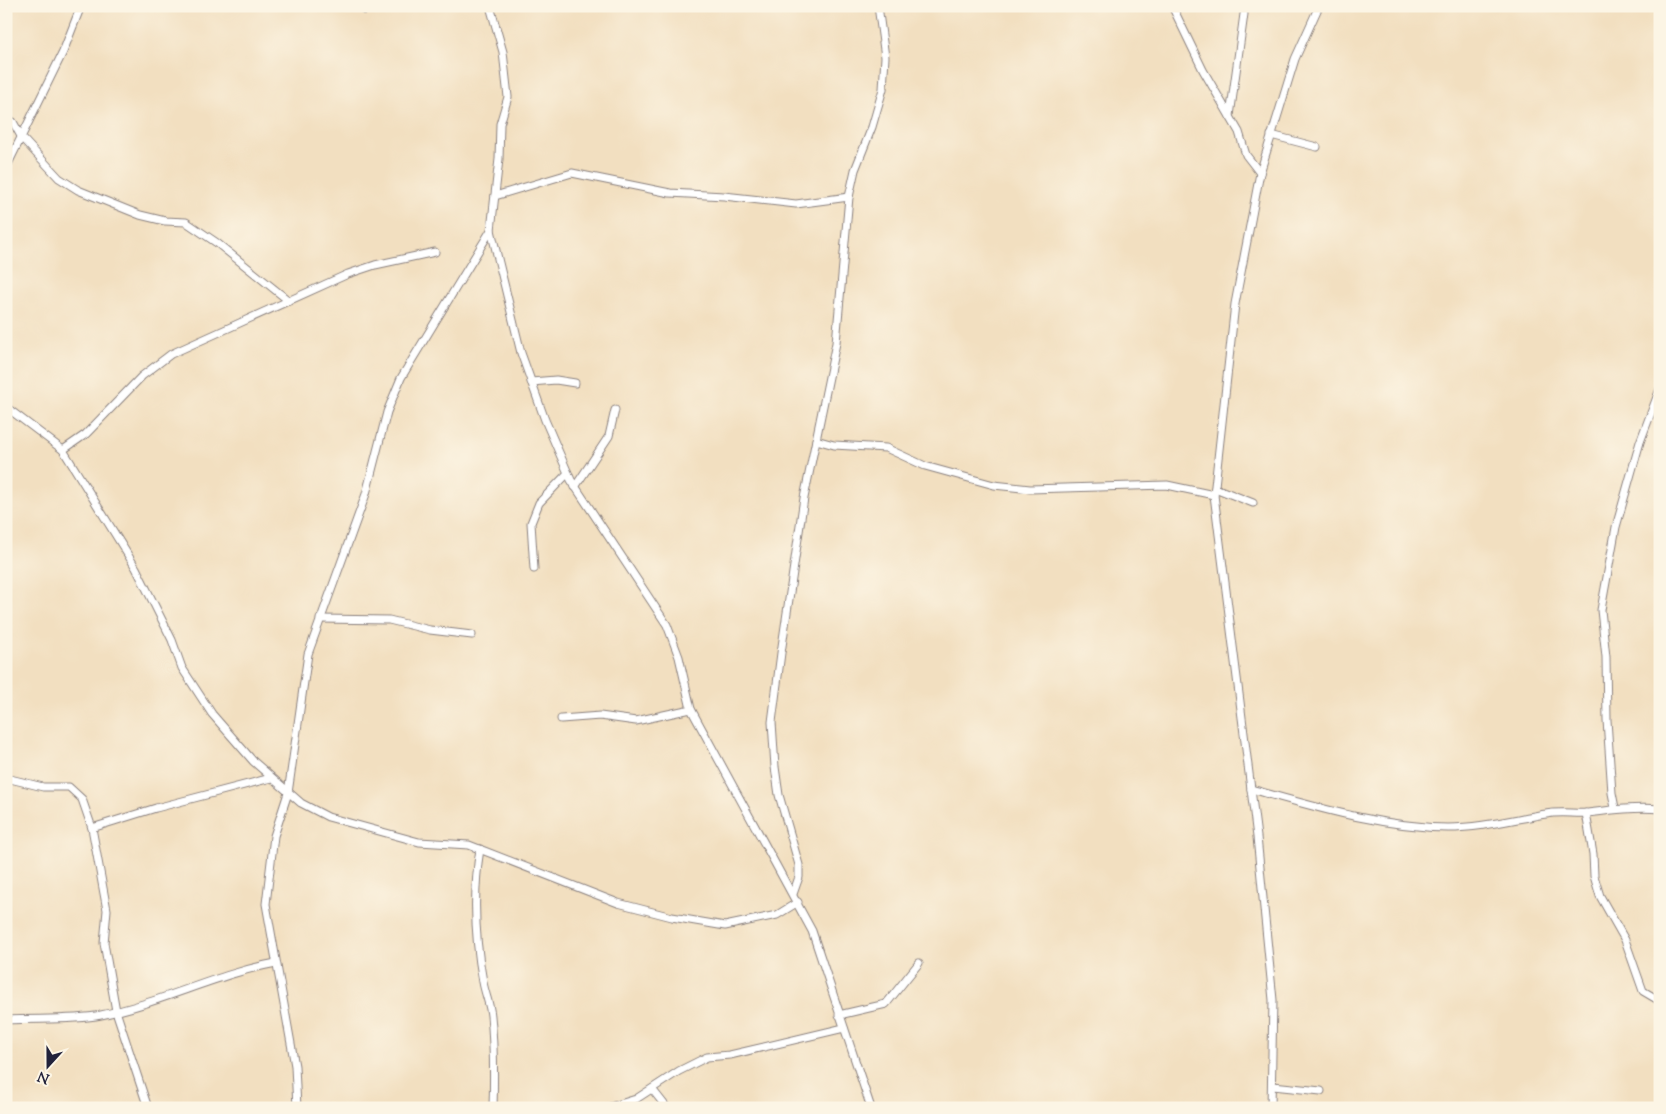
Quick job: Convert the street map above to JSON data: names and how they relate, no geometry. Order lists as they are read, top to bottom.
{
  "north": "bottom"
}
